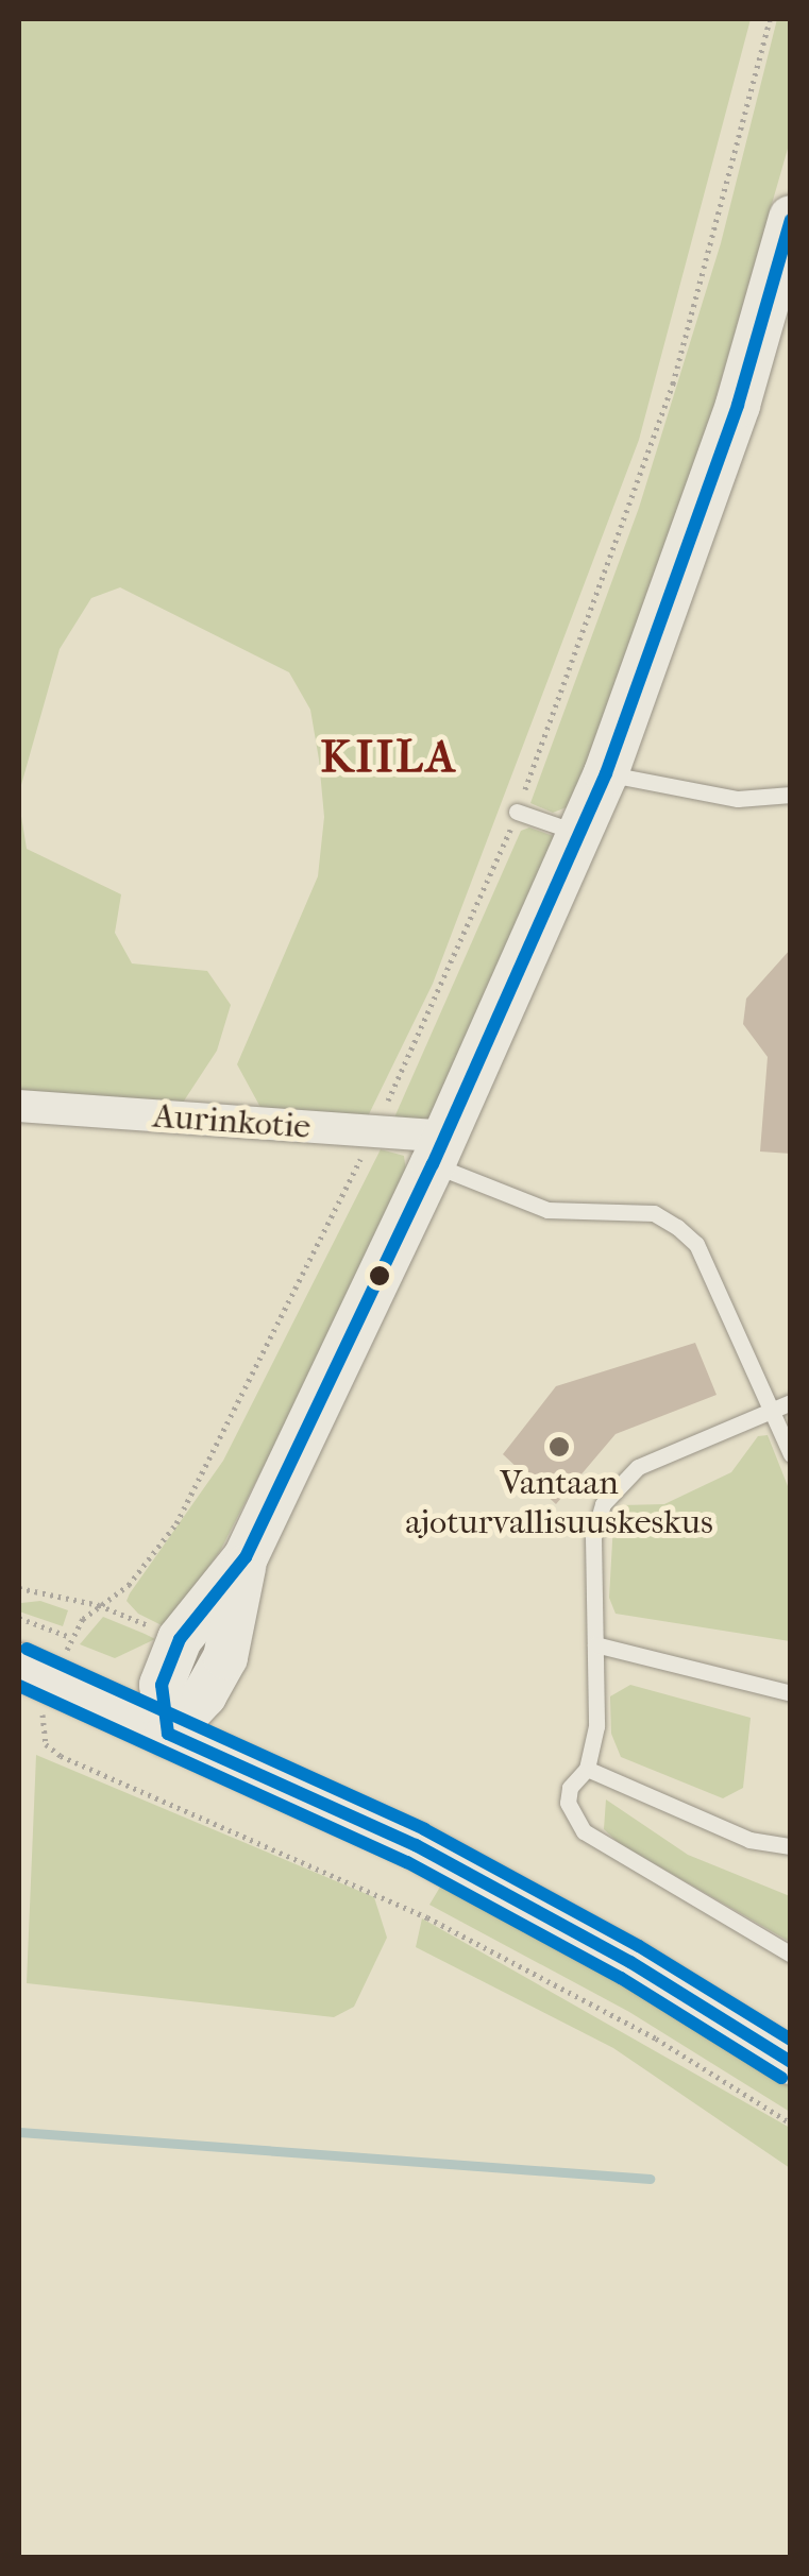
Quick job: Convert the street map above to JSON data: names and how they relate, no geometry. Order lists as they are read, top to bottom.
{
  "streets": {
    "street": ["Aurinkotie"]
  },
  "districts": ["KIILA"],
  "places": ["Vantaan ajoturvallisuuskeskus"]
}
